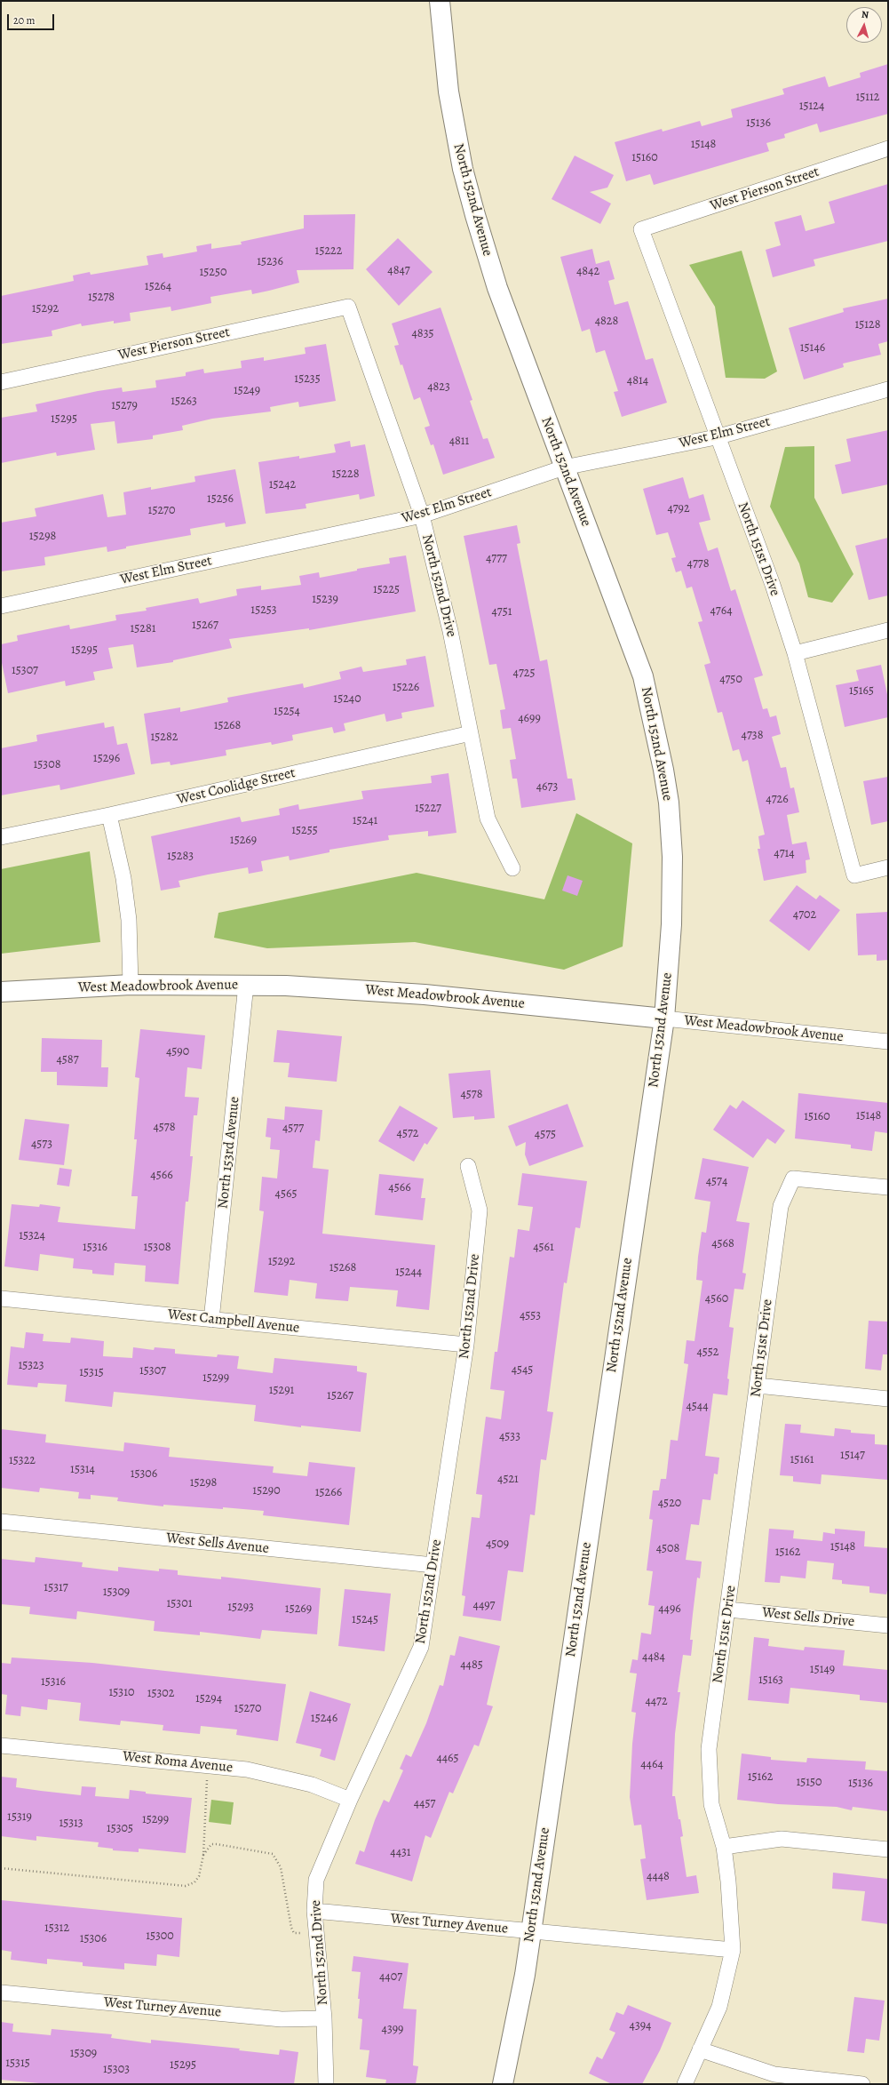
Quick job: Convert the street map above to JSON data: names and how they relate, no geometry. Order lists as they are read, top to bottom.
{
  "streets": {
    "street": [
      "West Pierson Street",
      "North 152nd Avenue",
      "West Elm Street",
      "North 151st Drive",
      "North 152nd Drive",
      "West Coolidge Street",
      "West Meadowbrook Avenue",
      "North 153rd Avenue",
      "West Campbell Avenue",
      "West Sells Avenue",
      "West Sells Drive",
      "West Roma Avenue",
      "West Turney Avenue"
    ]
  },
  "crossings": [
    ["West Pierson Street", "North 151st Drive"],
    ["West Pierson Street", "North 152nd Drive"],
    ["North 152nd Avenue", "West Elm Street"],
    ["North 152nd Avenue", "West Meadowbrook Avenue"],
    ["North 152nd Avenue", "West Turney Avenue"],
    ["West Elm Street", "North 151st Drive"],
    ["West Elm Street", "North 152nd Drive"],
    ["North 151st Drive", "West Sells Drive"],
    ["North 151st Drive", "West Turney Avenue"],
    ["North 152nd Drive", "West Coolidge Street"],
    ["North 152nd Drive", "West Campbell Avenue"],
    ["North 152nd Drive", "West Sells Avenue"],
    ["North 152nd Drive", "West Roma Avenue"],
    ["North 152nd Drive", "West Turney Avenue"],
    ["West Meadowbrook Avenue", "North 153rd Avenue"],
    ["North 153rd Avenue", "West Campbell Avenue"]
  ],
  "house_numbers": [
    "15112",
    "15124",
    "15136",
    "15148",
    "15160",
    "15222",
    "15236",
    "4847",
    "4842",
    "15250",
    "15264",
    "15278",
    "15292",
    "4828",
    "15128",
    "4835",
    "15146",
    "15235",
    "4814",
    "4823",
    "15249",
    "15263",
    "15279",
    "15295",
    "4811",
    "15228",
    "15242",
    "15256",
    "4792",
    "15270",
    "15298",
    "4777",
    "4778",
    "15225",
    "15239",
    "15253",
    "4764",
    "4751",
    "15267",
    "15281",
    "15295",
    "15307",
    "4725",
    "4750",
    "15226",
    "15165",
    "15240",
    "15254",
    "4699",
    "15268",
    "4738",
    "15282",
    "15296",
    "15308",
    "4673",
    "4726",
    "15227",
    "15241",
    "15255",
    "15269",
    "4714",
    "15283",
    "4702",
    "4590",
    "4587",
    "4578",
    "15148",
    "15160",
    "4578",
    "4577",
    "4572",
    "4575",
    "4573",
    "4566",
    "4574",
    "4566",
    "4565",
    "15324",
    "4568",
    "15316",
    "15308",
    "4561",
    "15292",
    "15268",
    "15244",
    "4560",
    "4553",
    "4552",
    "15323",
    "4545",
    "15307",
    "15315",
    "15299",
    "15291",
    "15267",
    "4544",
    "4533",
    "15147",
    "15161",
    "15322",
    "15314",
    "15306",
    "4521",
    "15298",
    "15290",
    "15266",
    "4520",
    "4509",
    "15148",
    "4508",
    "15162",
    "15317",
    "15309",
    "15301",
    "4497",
    "15293",
    "15269",
    "4496",
    "15245",
    "4484",
    "4485",
    "15149",
    "15163",
    "15316",
    "15310",
    "15302",
    "15294",
    "4472",
    "15270",
    "15246",
    "4465",
    "4464",
    "15162",
    "15150",
    "15136",
    "4457",
    "15319",
    "15299",
    "15313",
    "15305",
    "4431",
    "4448",
    "15312",
    "15300",
    "15306",
    "4407",
    "4394",
    "4399",
    "15309",
    "15315",
    "15295",
    "15303"
  ],
  "scale_bar": "20 m",
  "north": "top"
}
